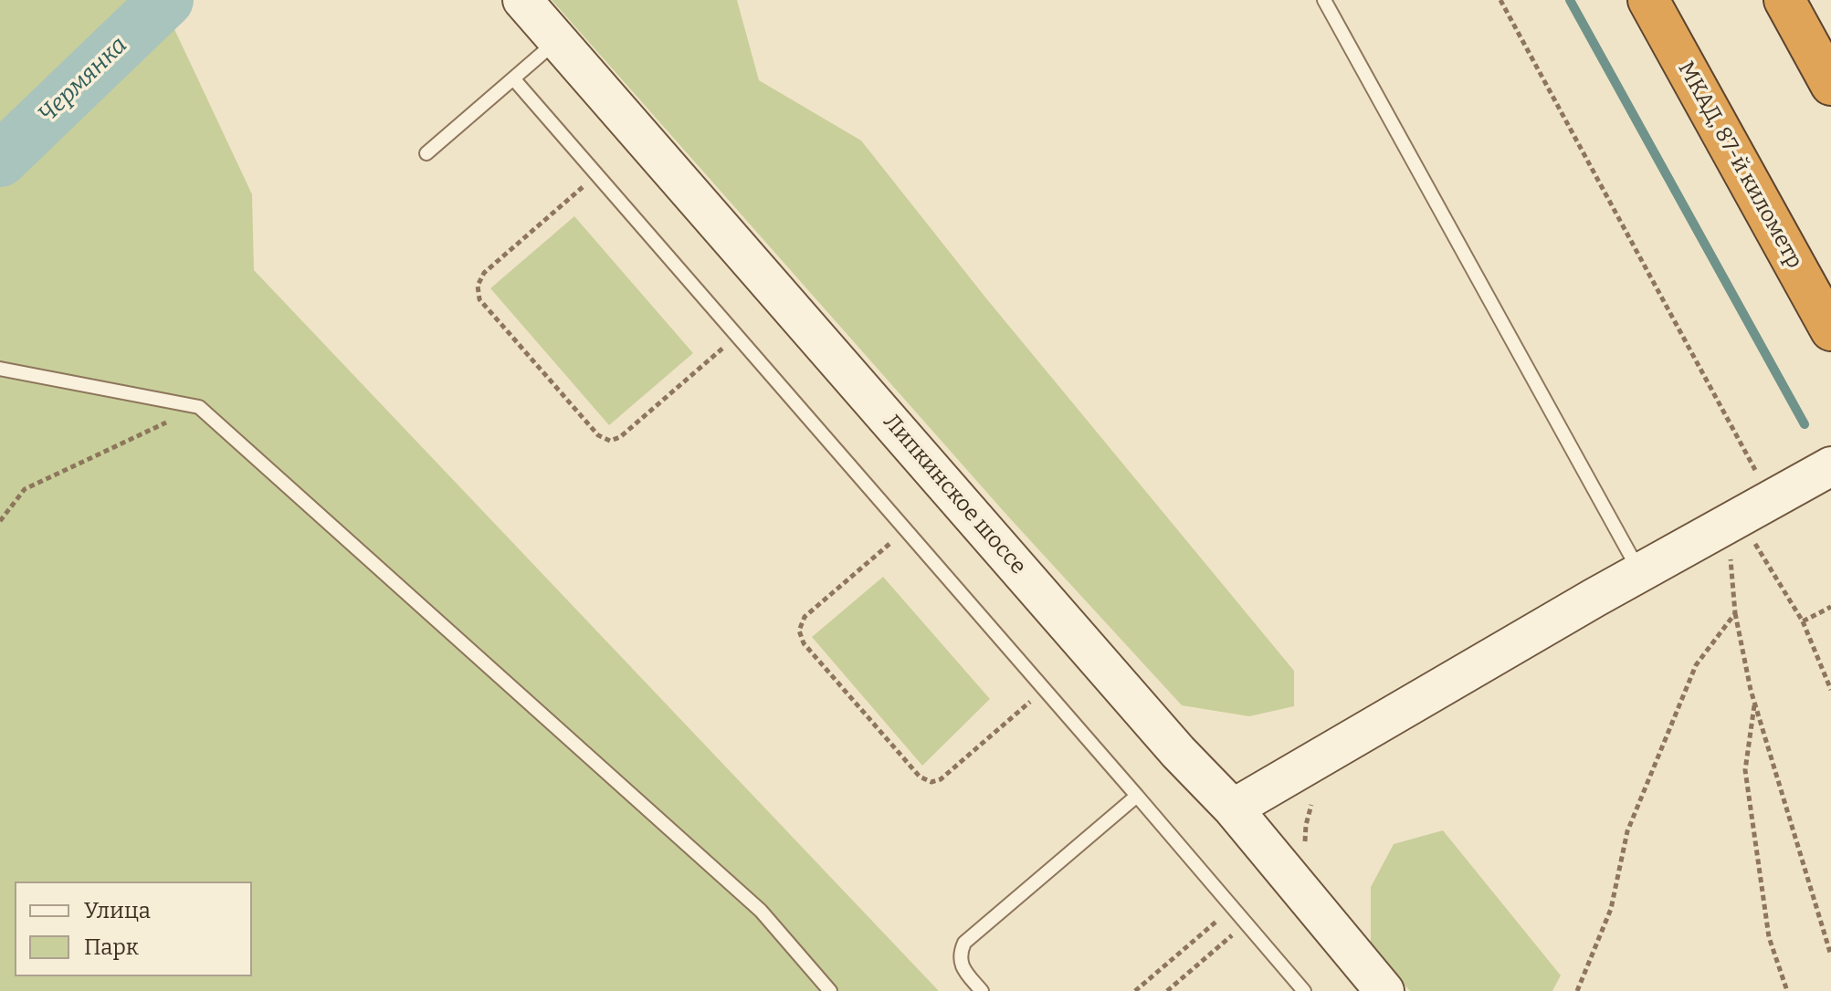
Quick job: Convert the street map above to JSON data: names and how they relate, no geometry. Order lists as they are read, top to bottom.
{
  "streets": {
    "highway": ["МКАД, 87-й километр"],
    "street": ["Липкинское шоссе"]
  },
  "water": ["Чермянка"],
  "legend": ["Улица", "Парк"]
}
